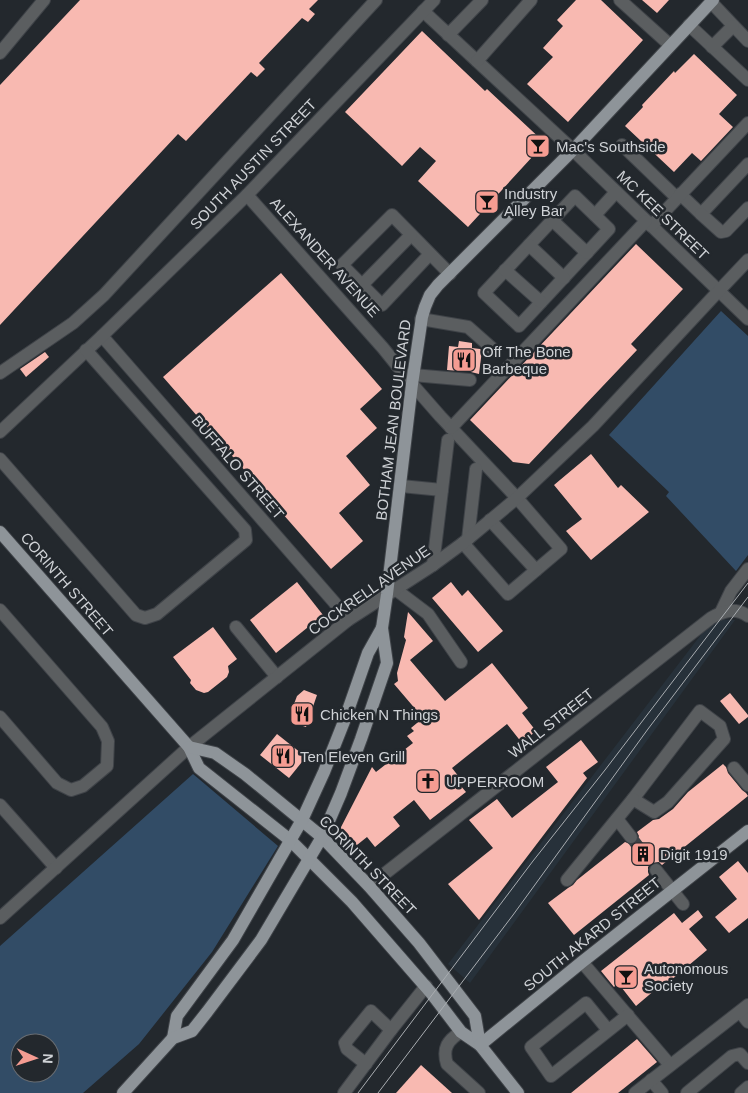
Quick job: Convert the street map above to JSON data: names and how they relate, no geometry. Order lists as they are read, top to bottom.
{
  "streets": {
    "main road": ["BOTHAM JEAN BOULEVARD", "CORINTH STREET", "SOUTH AKARD STREET"],
    "street": [
      "SOUTH AUSTIN STREET",
      "MC KEE STREET",
      "ALEXANDER AVENUE",
      "BUFFALO STREET",
      "COCKRELL AVENUE",
      "WALL STREET"
    ]
  },
  "crossings": [
    ["SOUTH AUSTIN STREET", "MC KEE STREET"],
    ["SOUTH AUSTIN STREET", "ALEXANDER AVENUE"],
    ["SOUTH AUSTIN STREET", "BUFFALO STREET"],
    ["MC KEE STREET", "BOTHAM JEAN BOULEVARD"],
    ["MC KEE STREET", "COCKRELL AVENUE"],
    ["ALEXANDER AVENUE", "BOTHAM JEAN BOULEVARD"],
    ["ALEXANDER AVENUE", "COCKRELL AVENUE"],
    ["BOTHAM JEAN BOULEVARD", "CORINTH STREET"],
    ["BOTHAM JEAN BOULEVARD", "COCKRELL AVENUE"],
    ["BUFFALO STREET", "COCKRELL AVENUE"],
    ["CORINTH STREET", "COCKRELL AVENUE"],
    ["CORINTH STREET", "WALL STREET"],
    ["CORINTH STREET", "SOUTH AKARD STREET"]
  ],
  "places": {
    "bar": ["Mac's Southside", "Industry Alley Bar", "Autonomous Society"],
    "restaurant": ["Off The Bone Barbeque", "Chicken N Things", "Ten Eleven Grill"],
    "church": ["UPPERROOM"],
    "building": ["Digit 1919"]
  },
  "north": "right"
}
